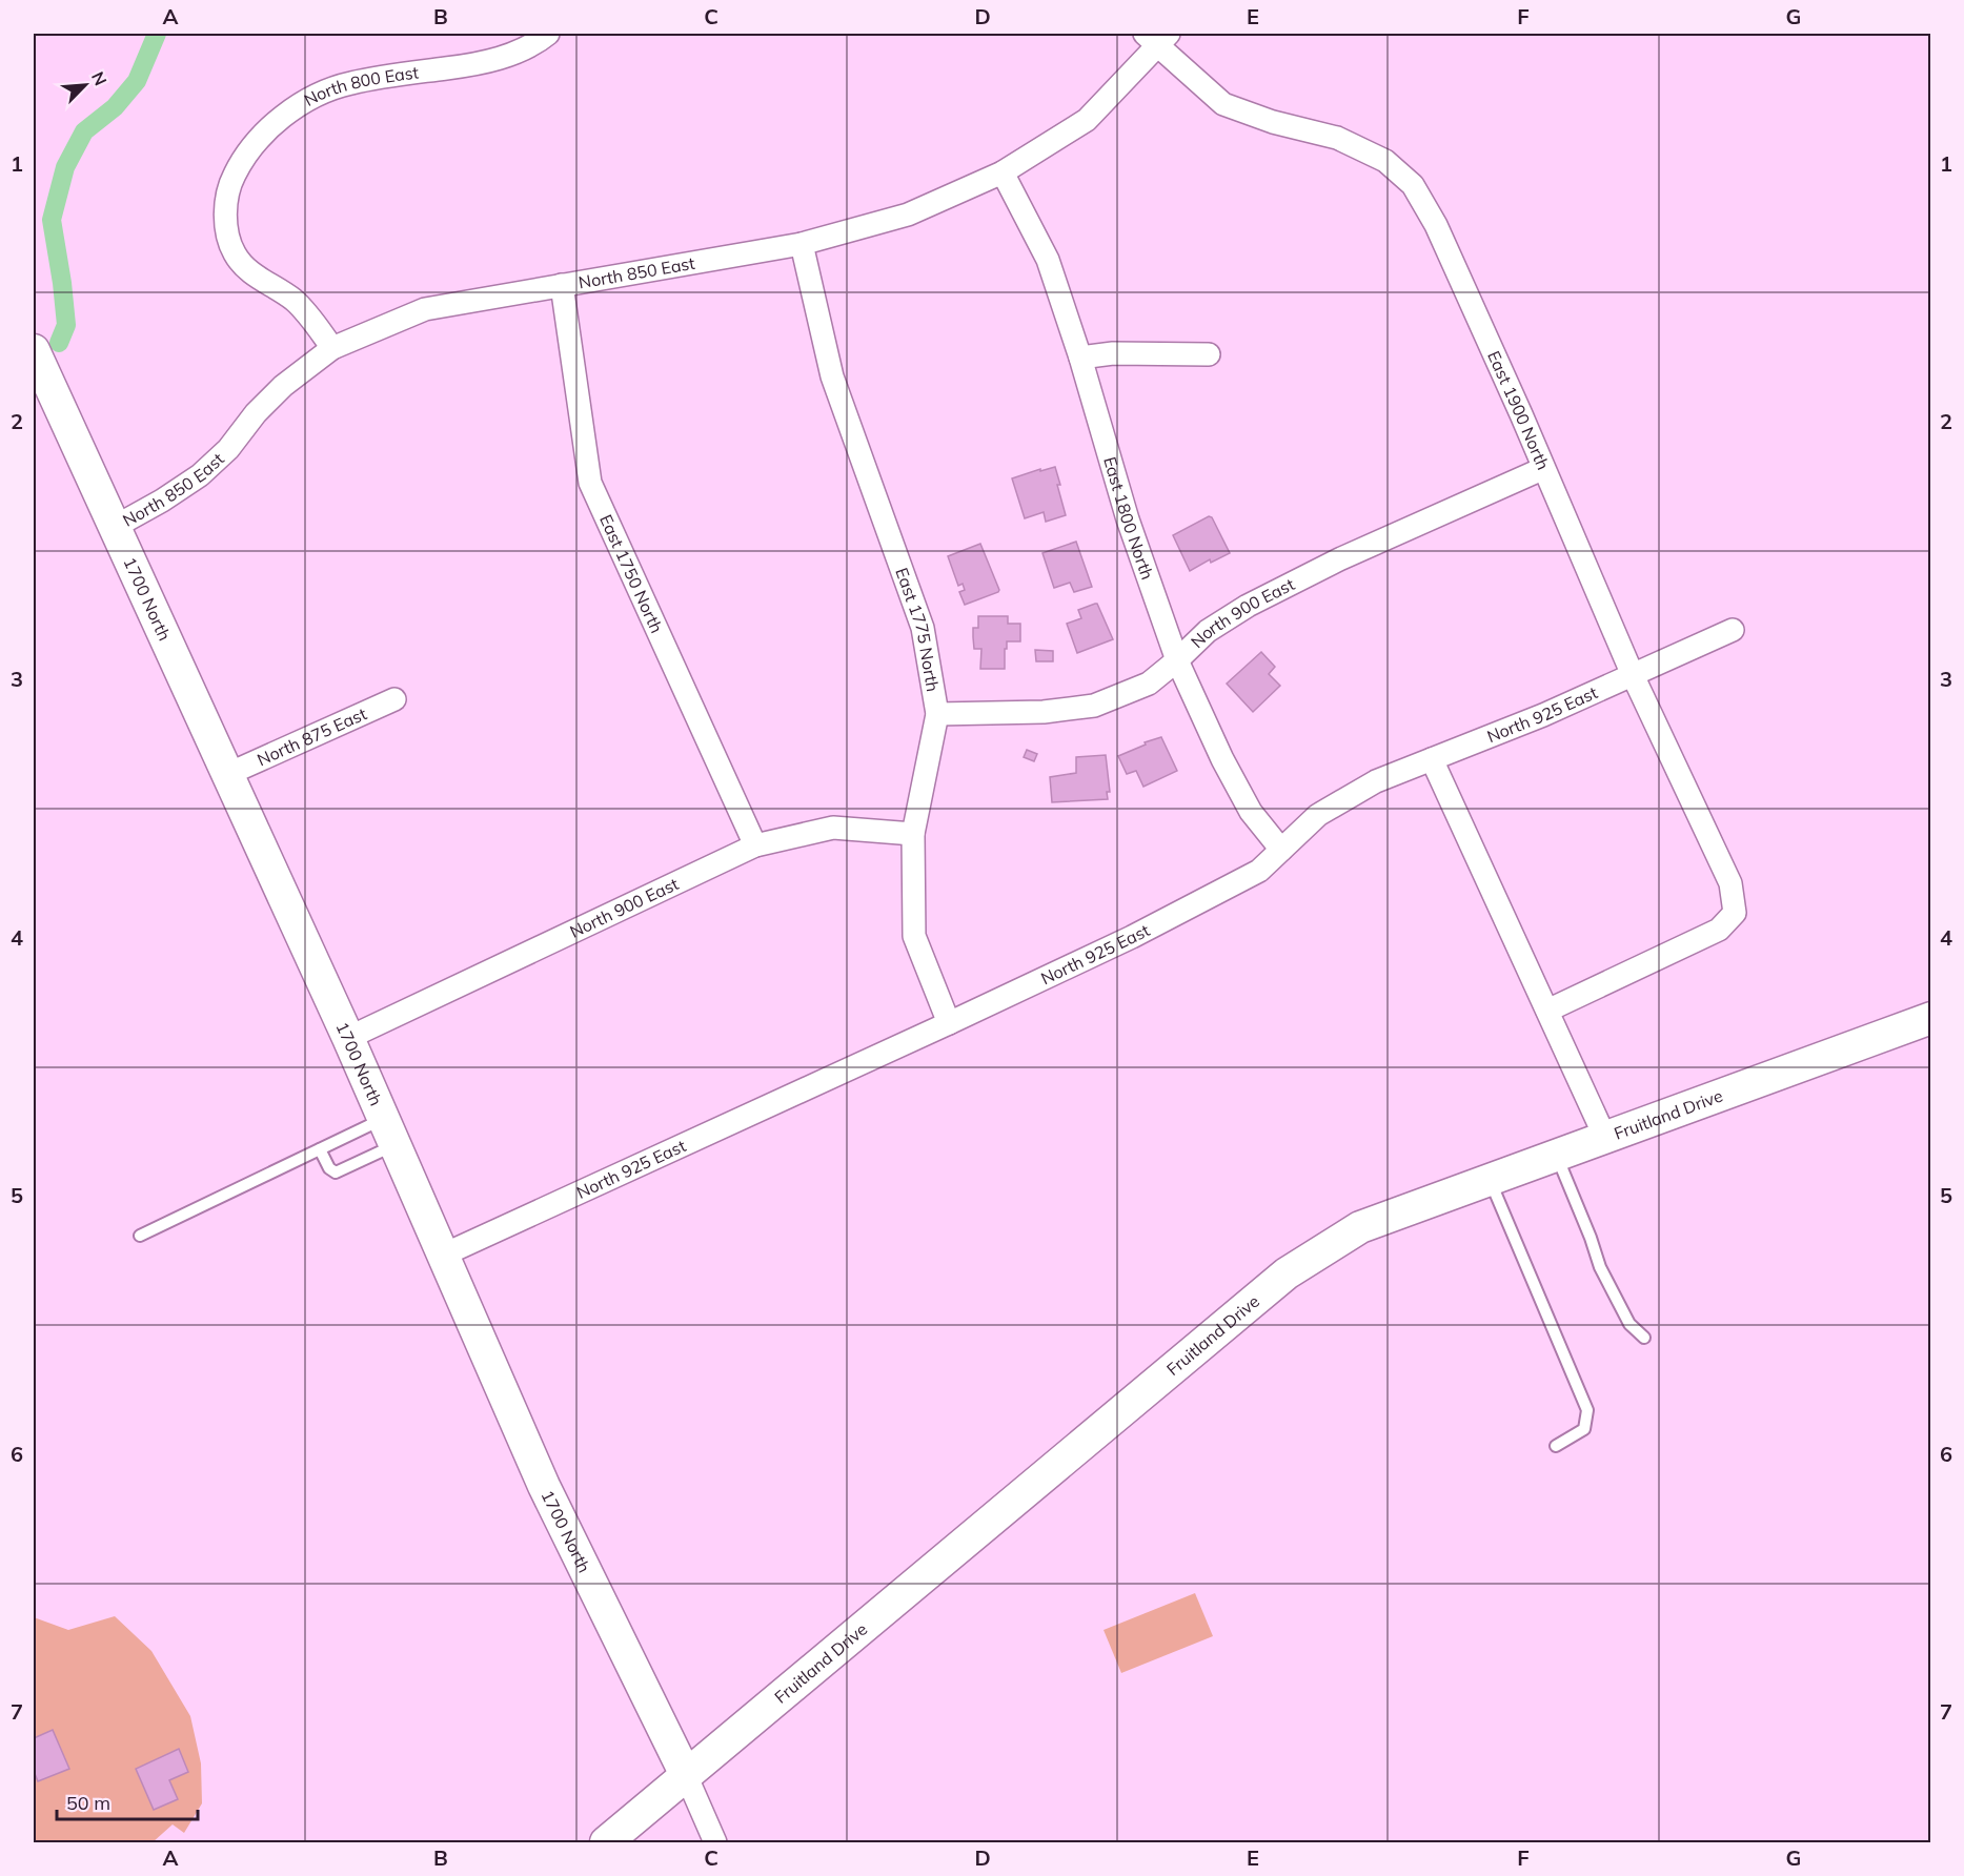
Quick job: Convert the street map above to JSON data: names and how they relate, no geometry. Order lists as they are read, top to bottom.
{
  "streets": {
    "street": [
      "North 800 East",
      "North 850 East",
      "East 1900 North",
      "East 1800 North",
      "East 1750 North",
      "1700 North",
      "North 900 East",
      "East 1775 North",
      "North 925 East",
      "North 875 East",
      "Fruitland Drive"
    ]
  },
  "crossings": [
    ["North 800 East", "North 850 East"],
    ["North 850 East", "East 1900 North"],
    ["North 850 East", "East 1800 North"],
    ["North 850 East", "East 1750 North"],
    ["North 850 East", "1700 North"],
    ["North 850 East", "East 1775 North"],
    ["East 1900 North", "North 900 East"],
    ["East 1900 North", "North 925 East"],
    ["East 1800 North", "North 900 East"],
    ["East 1800 North", "North 925 East"],
    ["East 1750 North", "North 900 East"],
    ["1700 North", "North 900 East"],
    ["1700 North", "North 925 East"],
    ["1700 North", "North 875 East"],
    ["1700 North", "Fruitland Drive"],
    ["North 900 East", "East 1775 North"],
    ["East 1775 North", "North 925 East"]
  ],
  "scale_bar": "50 m",
  "north": "top right",
  "grid": {
    "columns": [
      "A",
      "B",
      "C",
      "D",
      "E",
      "F",
      "G"
    ],
    "rows": [
      "1",
      "2",
      "3",
      "4",
      "5",
      "6",
      "7"
    ]
  }
}
